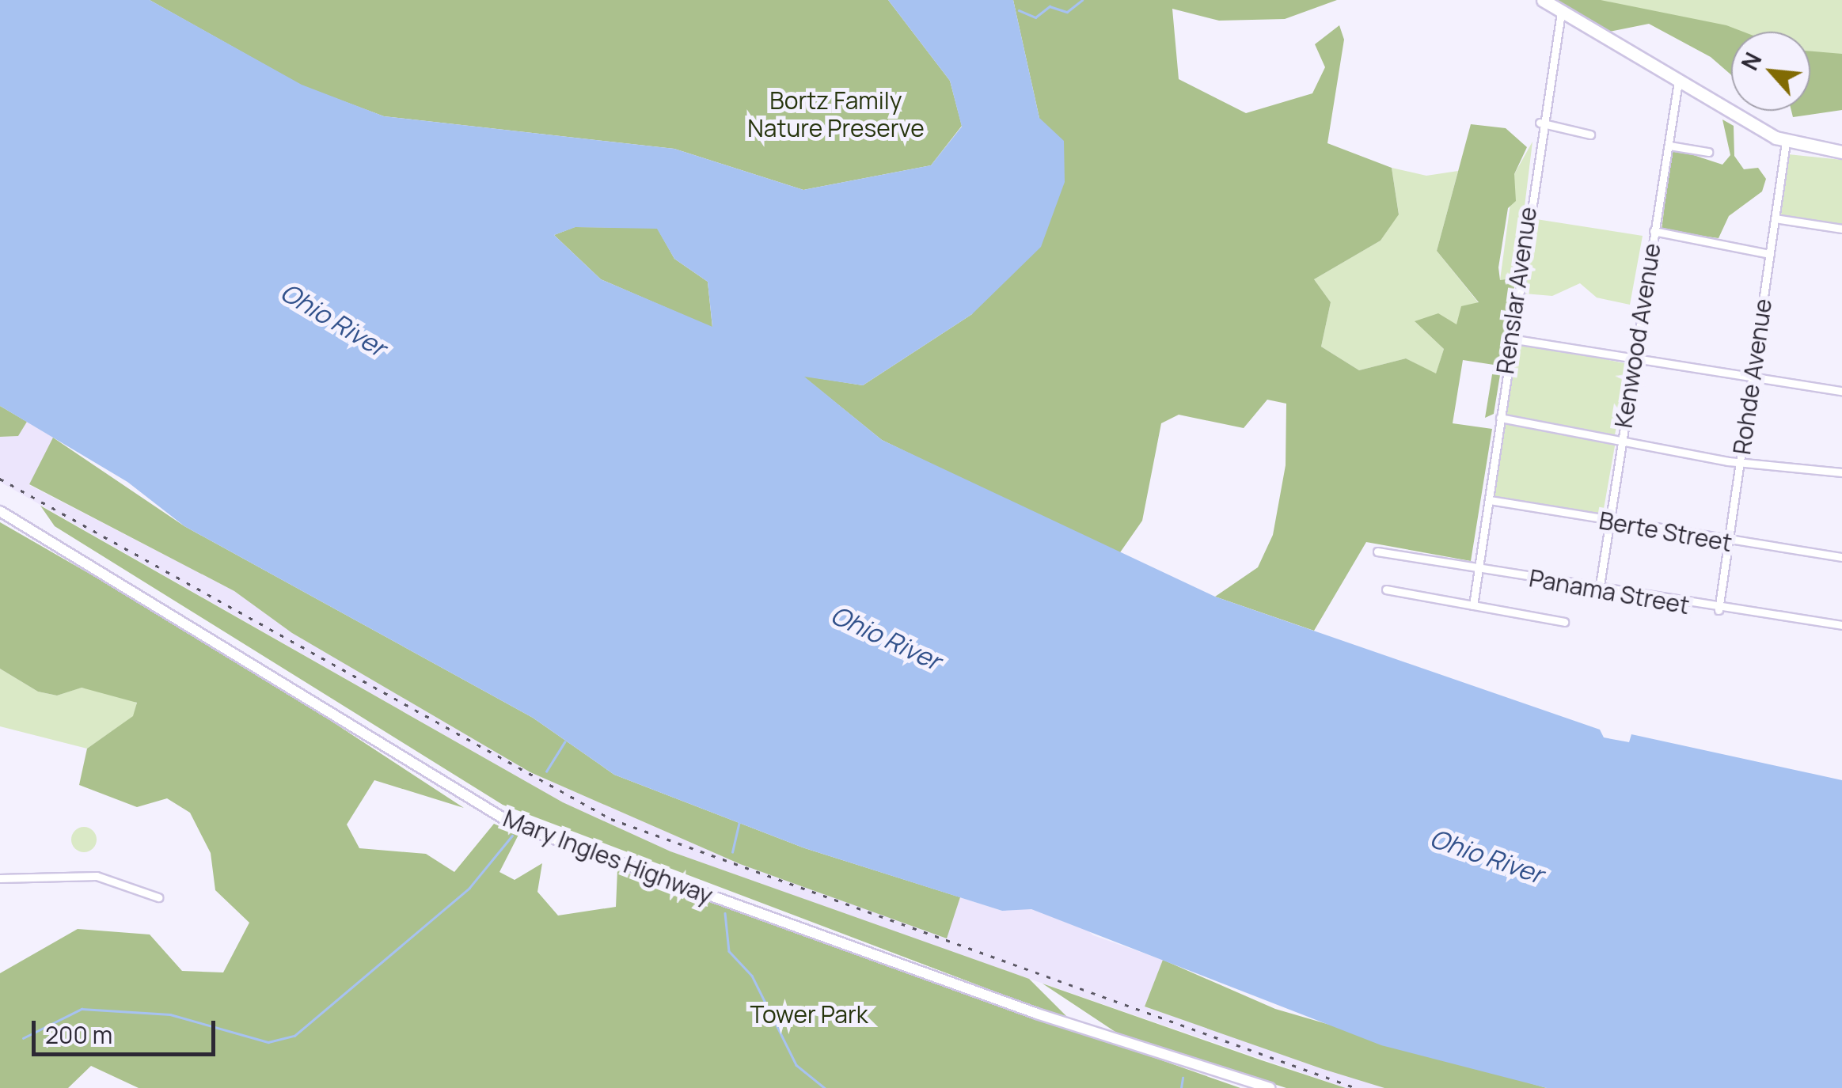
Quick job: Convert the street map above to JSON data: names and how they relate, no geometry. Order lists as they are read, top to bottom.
{
  "streets": {
    "street": [
      "Renslar Avenue",
      "Kenwood Avenue",
      "Rohde Avenue",
      "Berte Street",
      "Panama Street",
      "Mary Ingles Highway"
    ]
  },
  "crossings": [
    ["Renslar Avenue", "Berte Street"],
    ["Renslar Avenue", "Panama Street"],
    ["Kenwood Avenue", "Berte Street"],
    ["Kenwood Avenue", "Panama Street"],
    ["Rohde Avenue", "Berte Street"],
    ["Rohde Avenue", "Panama Street"]
  ],
  "water": ["Ohio River"],
  "parks": ["Bortz Family Nature Preserve", "Tower Park"],
  "scale_bar": "200 m",
  "north": "top left"
}
